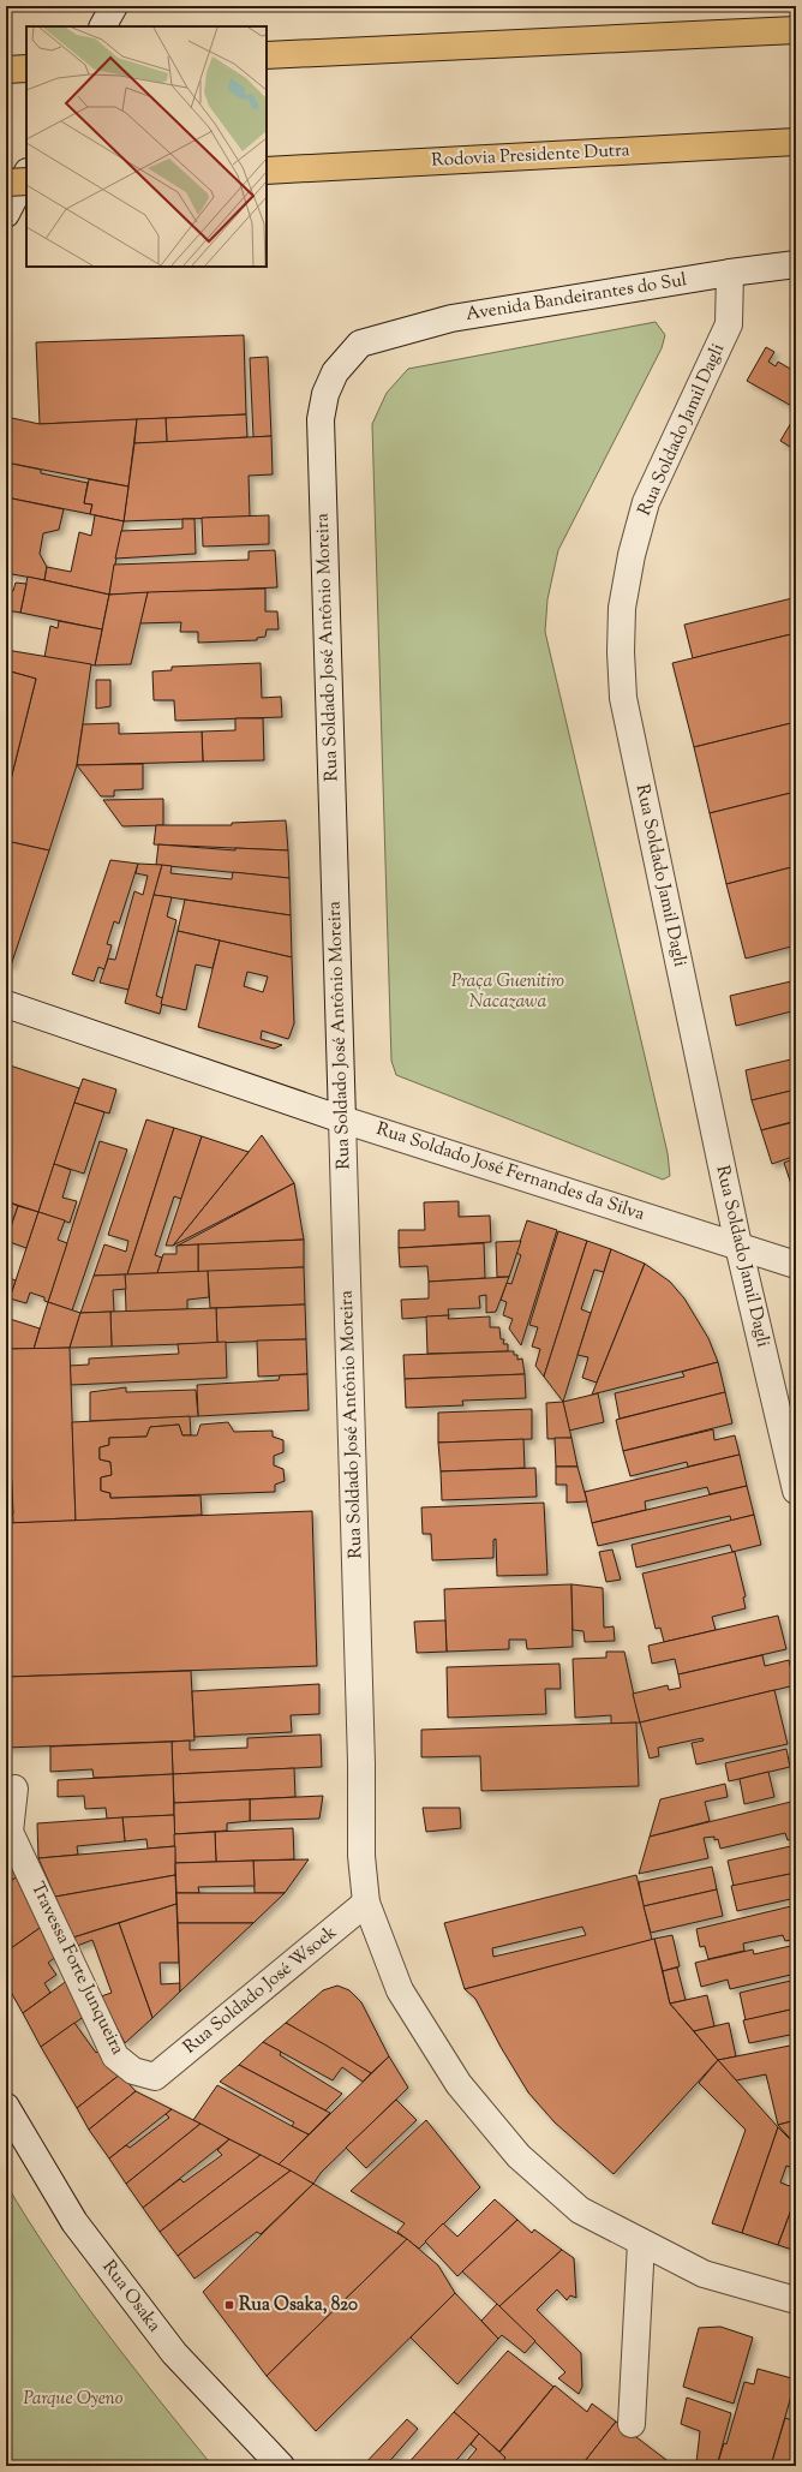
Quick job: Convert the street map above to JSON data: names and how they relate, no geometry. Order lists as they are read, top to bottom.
{
  "streets": {
    "highway": ["Rodovia Presidente Dutra"],
    "street": [
      "Avenida Bandeirantes do Sul",
      "Rua Soldado Jamil Dagli",
      "Rua Soldado José Antônio Moreira",
      "Rua Soldado José Fernandes da Silva",
      "Travessa Forte Junqueira",
      "Rua Soldado José Wsoek",
      "Rua Osaka"
    ]
  },
  "crossings": [
    ["Avenida Bandeirantes do Sul", "Rua Soldado Jamil Dagli"],
    ["Avenida Bandeirantes do Sul", "Rua Soldado José Antônio Moreira"],
    ["Rua Soldado Jamil Dagli", "Rua Soldado José Fernandes da Silva"],
    ["Rua Soldado José Antônio Moreira", "Rua Soldado José Fernandes da Silva"],
    ["Rua Soldado José Antônio Moreira", "Rua Soldado José Wsoek"],
    ["Travessa Forte Junqueira", "Rua Soldado José Wsoek"]
  ],
  "parks": ["Praça Guenitiro Nacazawa", "Parque Oyeno"],
  "places": {
    "transit": ["Rua Osaka, 820"]
  }
}
